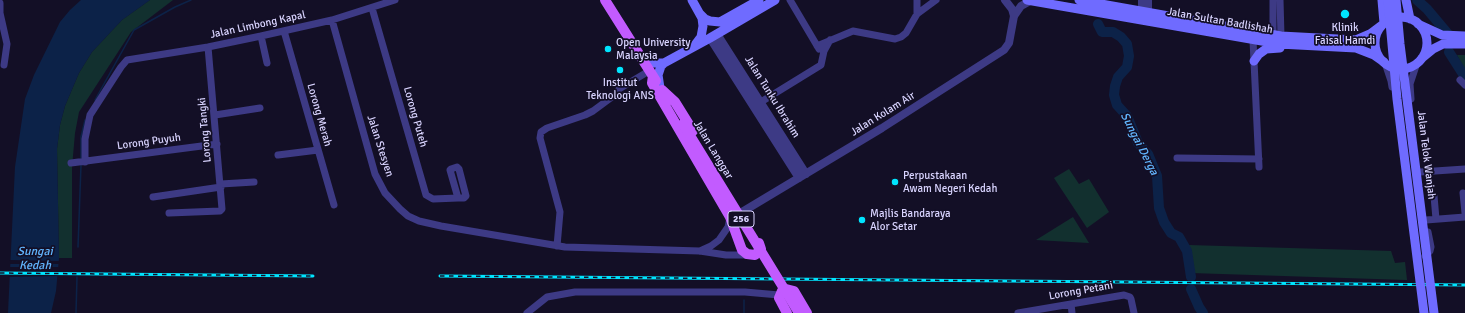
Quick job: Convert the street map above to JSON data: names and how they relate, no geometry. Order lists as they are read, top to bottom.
{
  "streets": {
    "main road": [
      "Jalan Sultan Badlishah",
      "Jalan Langgar",
      "Jalan Telok Wanjah",
      "256"
    ],
    "street": [
      "Jalan Limbong Kapal",
      "Jalan Tunku Ibrahim",
      "Jalan Kolam Air",
      "Lorong Merah",
      "Lorong Puteh",
      "Lorong Tangki",
      "Lorong Puyuh",
      "Jalan Stesyen",
      "Lorong Petani"
    ]
  },
  "crossings": [
    ["Jalan Limbong Kapal", "Lorong Merah"],
    ["Jalan Limbong Kapal", "Lorong Puteh"],
    ["Jalan Limbong Kapal", "Lorong Tangki"],
    ["Jalan Limbong Kapal", "Lorong Puyuh"],
    ["Jalan Limbong Kapal", "Jalan Stesyen"],
    ["Jalan Tunku Ibrahim", "Jalan Kolam Air"],
    ["Lorong Tangki", "Lorong Puyuh"]
  ],
  "water": ["Sungai Derga", "Sungai Kedah"],
  "places": [
    "Klinik Faisal Hamdi",
    "Open University Malaysia",
    "Institut Teknologi ANS",
    "Perpustakaan Awam Negeri Kedah",
    "Majlis Bandaraya Alor Setar"
  ]
}
